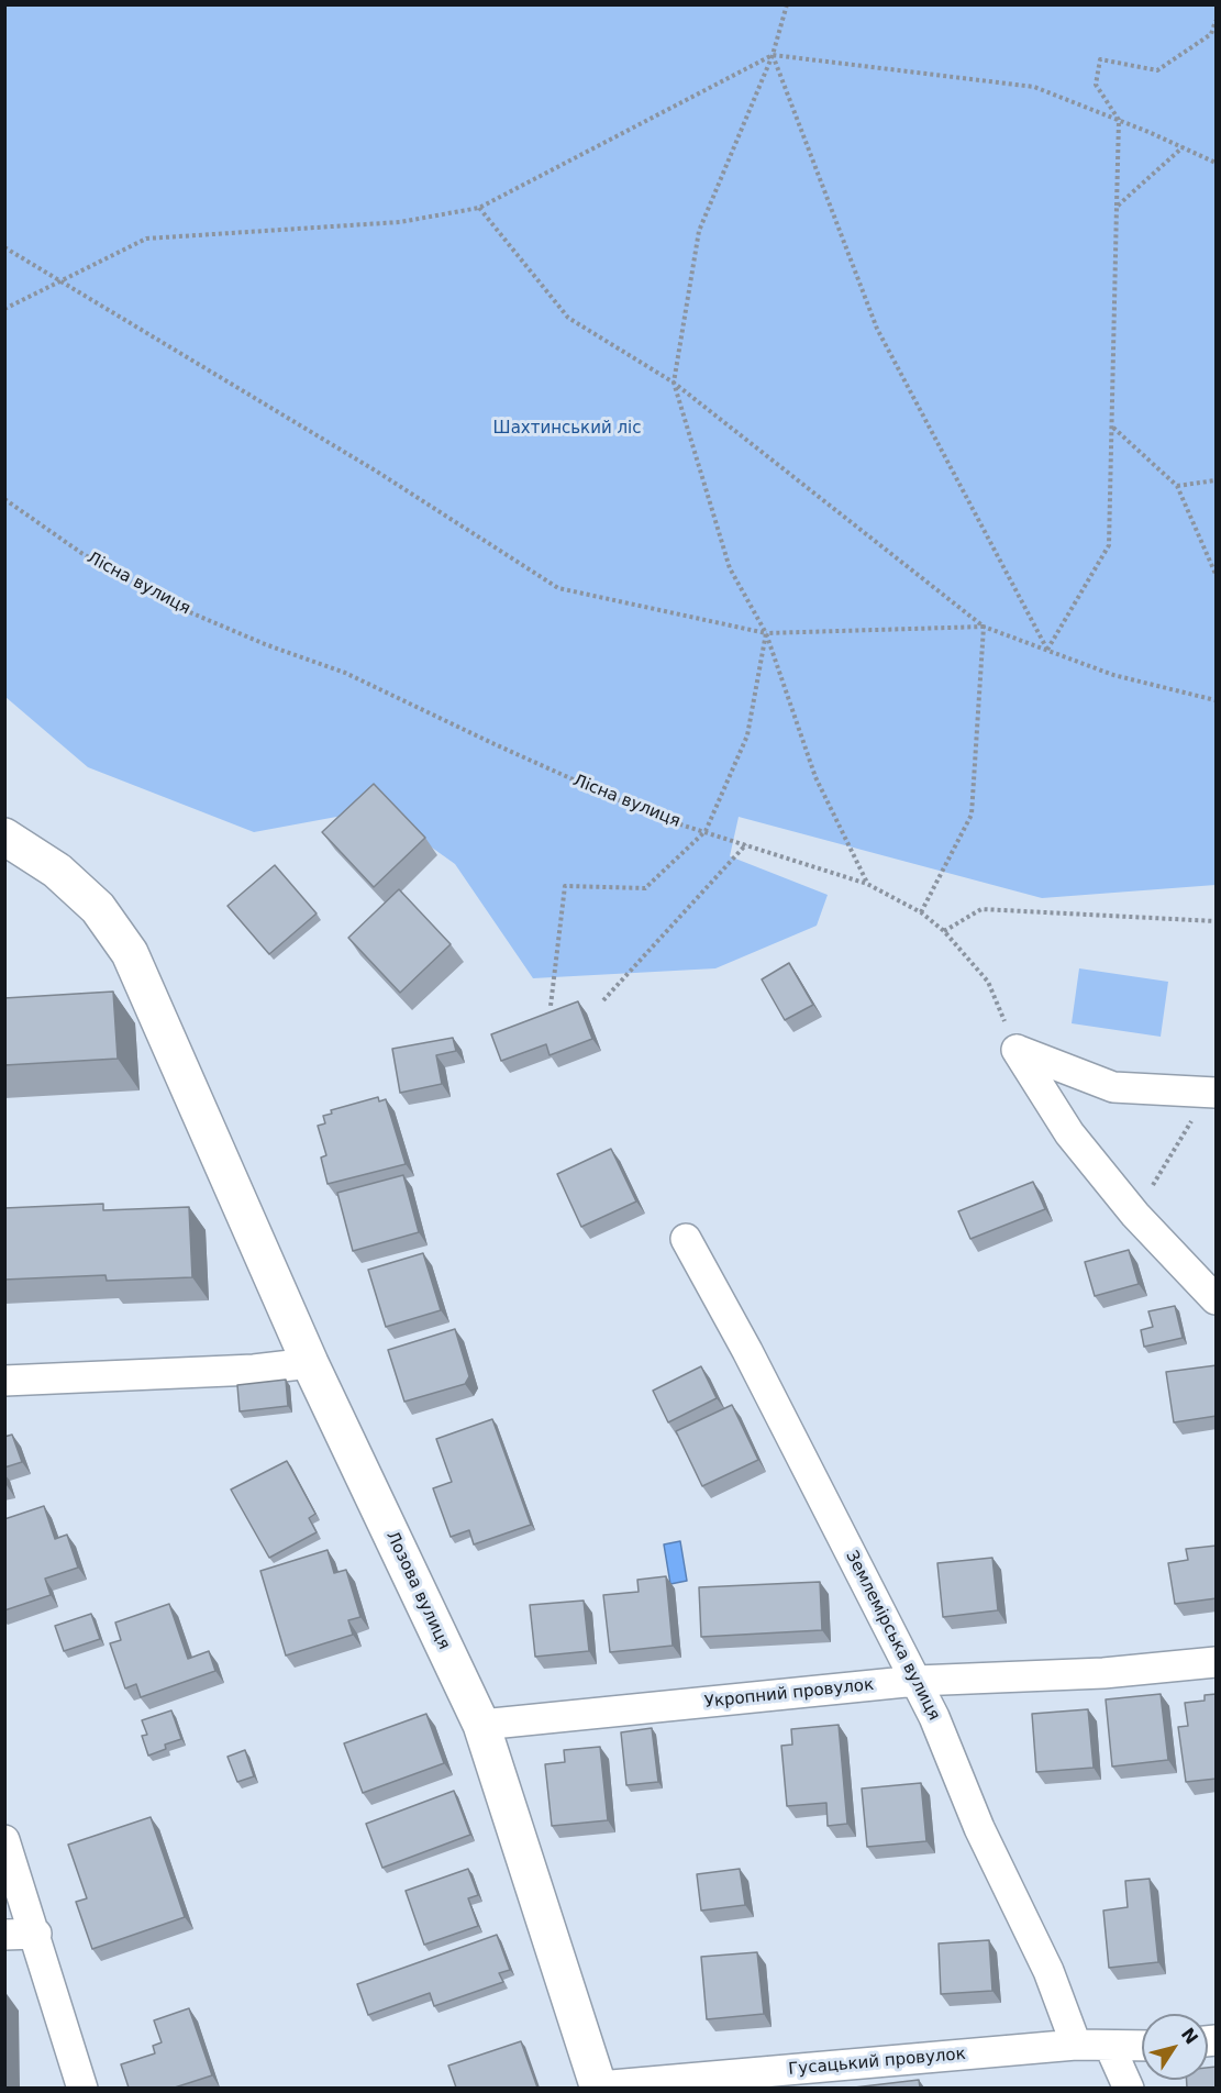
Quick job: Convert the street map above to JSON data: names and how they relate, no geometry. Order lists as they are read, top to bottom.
{
  "streets": {
    "street": [
      "Лозова вулиця",
      "Землемірська вулиця",
      "Укропний провулок",
      "Гусацький провулок"
    ],
    "path": ["Лісна вулиця"]
  },
  "crossings": [
    ["Лозова вулиця", "Укропний провулок"],
    ["Лозова вулиця", "Гусацький провулок"],
    ["Землемірська вулиця", "Укропний провулок"],
    ["Землемірська вулиця", "Гусацький провулок"]
  ],
  "parks": ["Шахтинський ліс"],
  "north": "top right"
}
